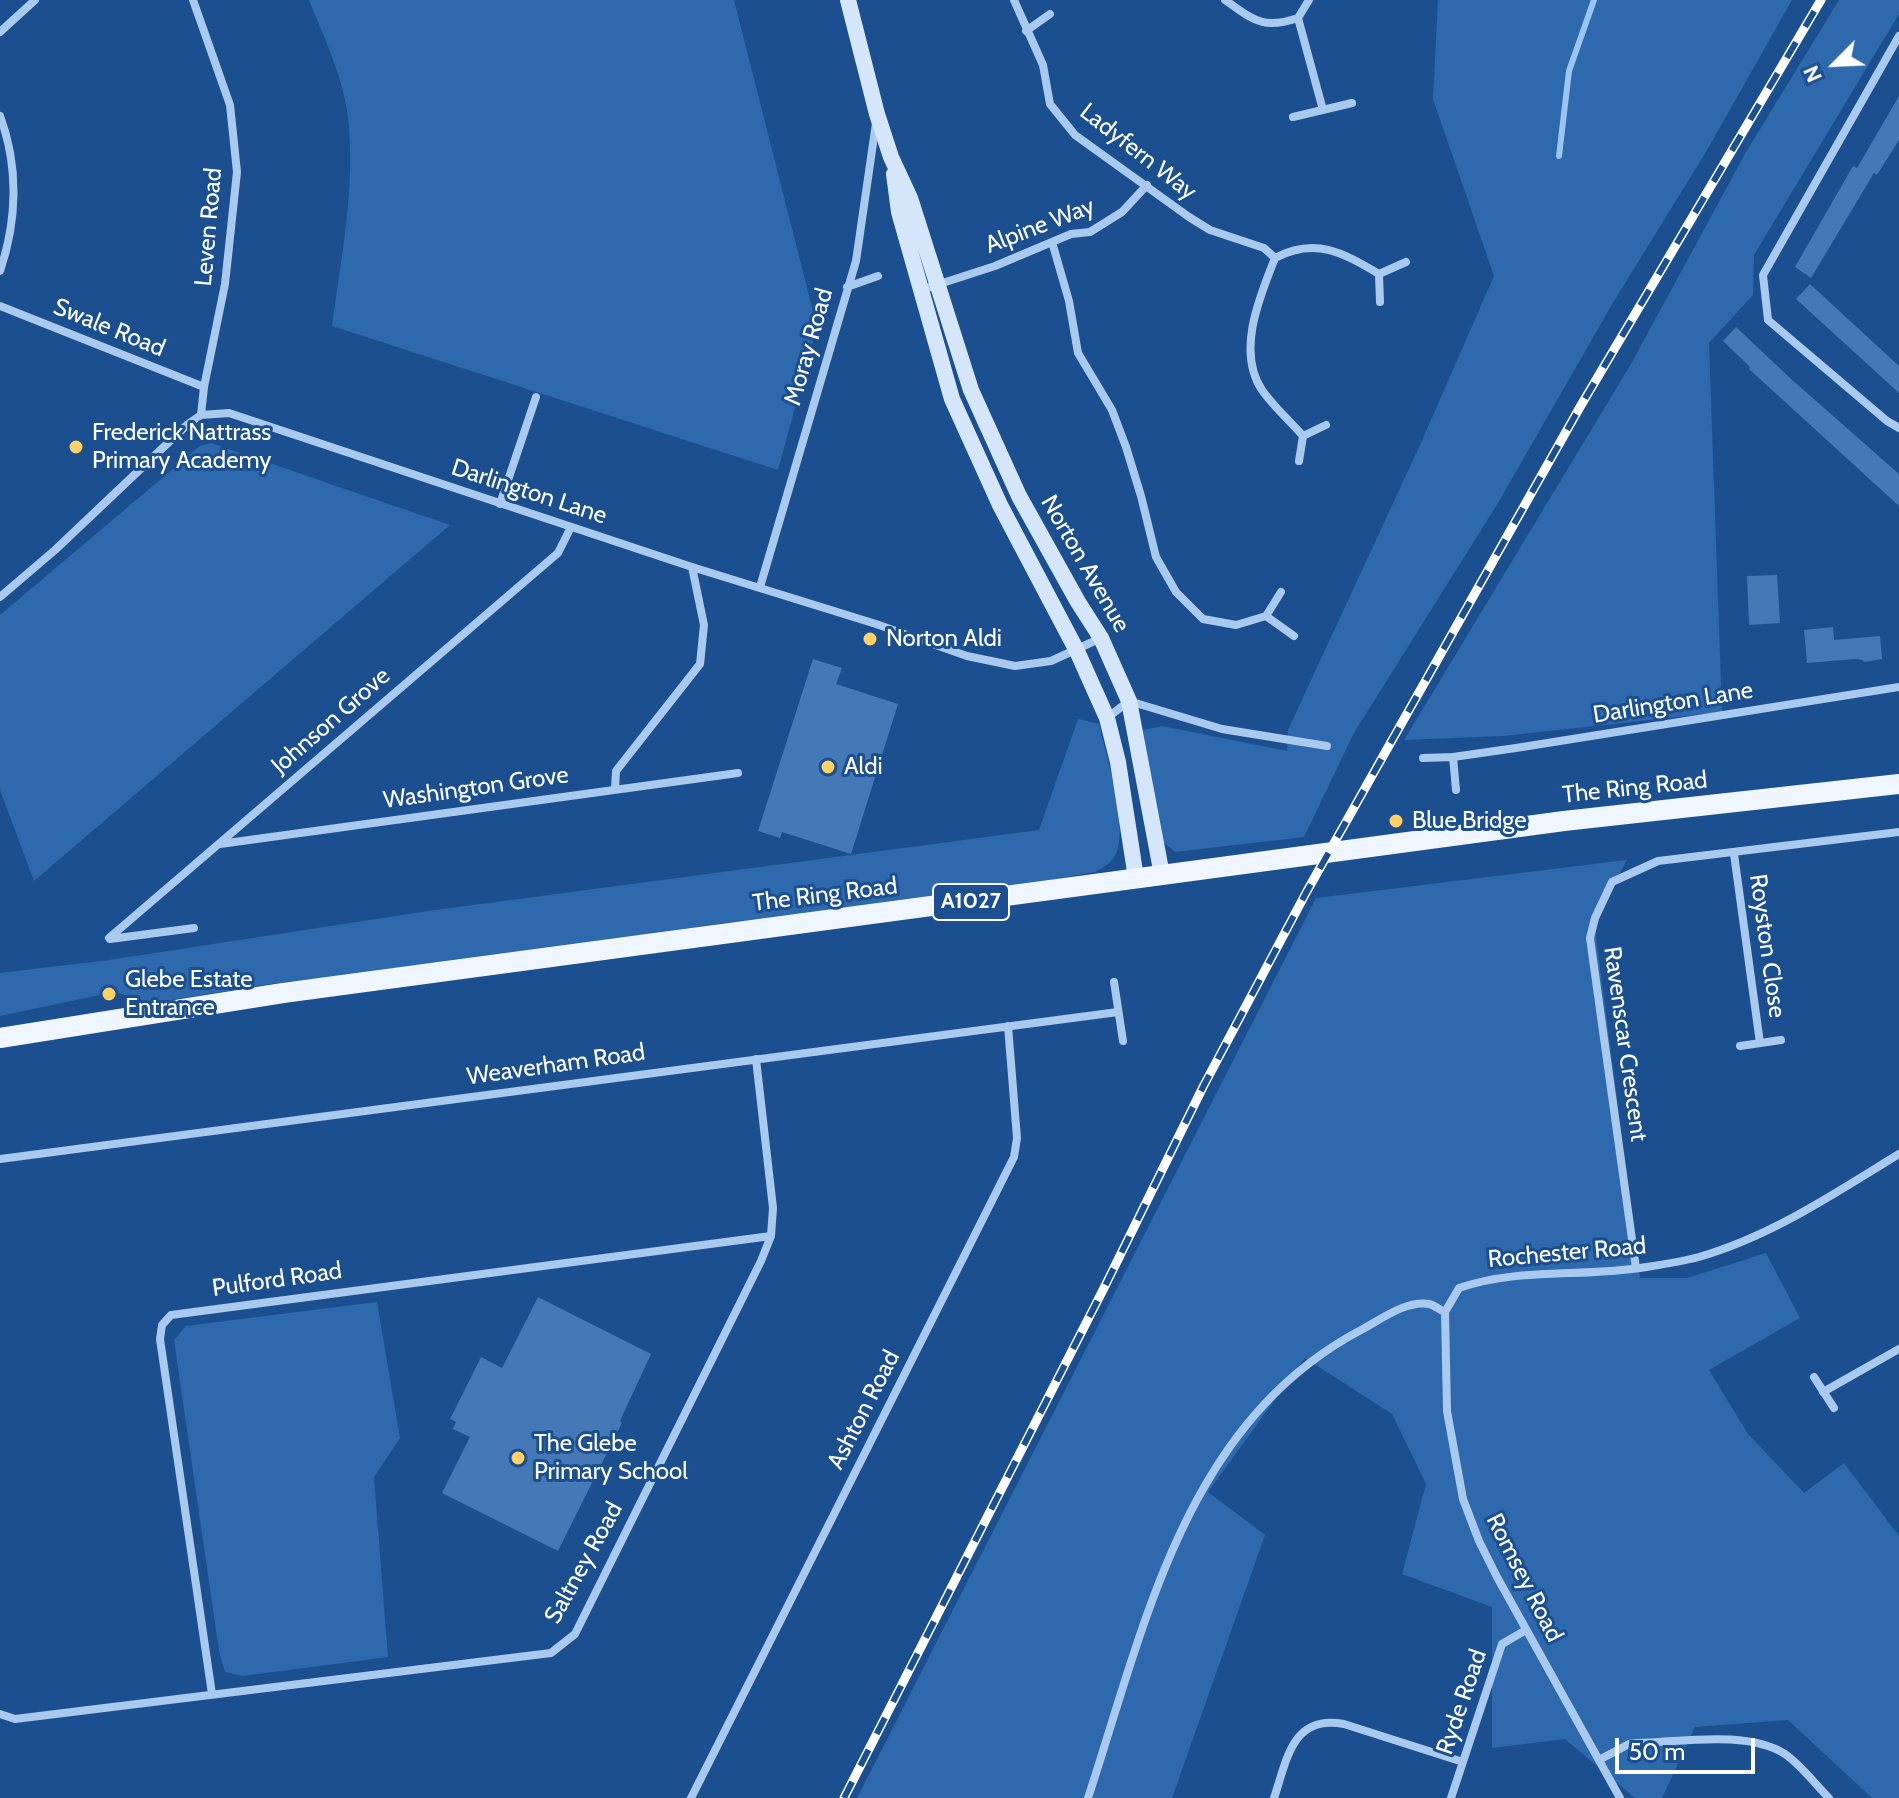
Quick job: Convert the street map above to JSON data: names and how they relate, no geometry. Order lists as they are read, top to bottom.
{
  "streets": {
    "main road": ["The Ring Road", "A1027"],
    "street": [
      "Ladyfern Way",
      "Alpine Way",
      "Leven Road",
      "Swale Road",
      "Moray Road",
      "Darlington Lane",
      "Norton Avenue",
      "Johnson Grove",
      "Washington Grove",
      "Royston Close",
      "Ravenscar Crescent",
      "Weaverham Road",
      "Rochester Road",
      "Pulford Road",
      "Ashton Road",
      "Saltney Road",
      "Romsey Road",
      "Ryde Road"
    ]
  },
  "crossings": [
    ["Ladyfern Way", "Alpine Way"],
    ["Alpine Way", "Norton Avenue"],
    ["Leven Road", "Swale Road"],
    ["Leven Road", "Darlington Lane"],
    ["Moray Road", "Darlington Lane"],
    ["Moray Road", "Norton Avenue"],
    ["Darlington Lane", "Norton Avenue"],
    ["Darlington Lane", "Johnson Grove"],
    ["Norton Avenue", "The Ring Road"],
    ["Johnson Grove", "Washington Grove"],
    ["Royston Close", "Ravenscar Crescent"],
    ["Ravenscar Crescent", "Rochester Road"],
    ["Weaverham Road", "Ashton Road"],
    ["Weaverham Road", "Saltney Road"],
    ["Rochester Road", "Romsey Road"],
    ["Pulford Road", "Saltney Road"],
    ["Romsey Road", "Ryde Road"]
  ],
  "places": [
    "Frederick Nattrass Primary Academy",
    "Norton Aldi",
    "Aldi",
    "Blue Bridge",
    "Glebe Estate Entrance",
    "The Glebe Primary School"
  ],
  "scale_bar": "50 m",
  "north": "bottom left"
}
